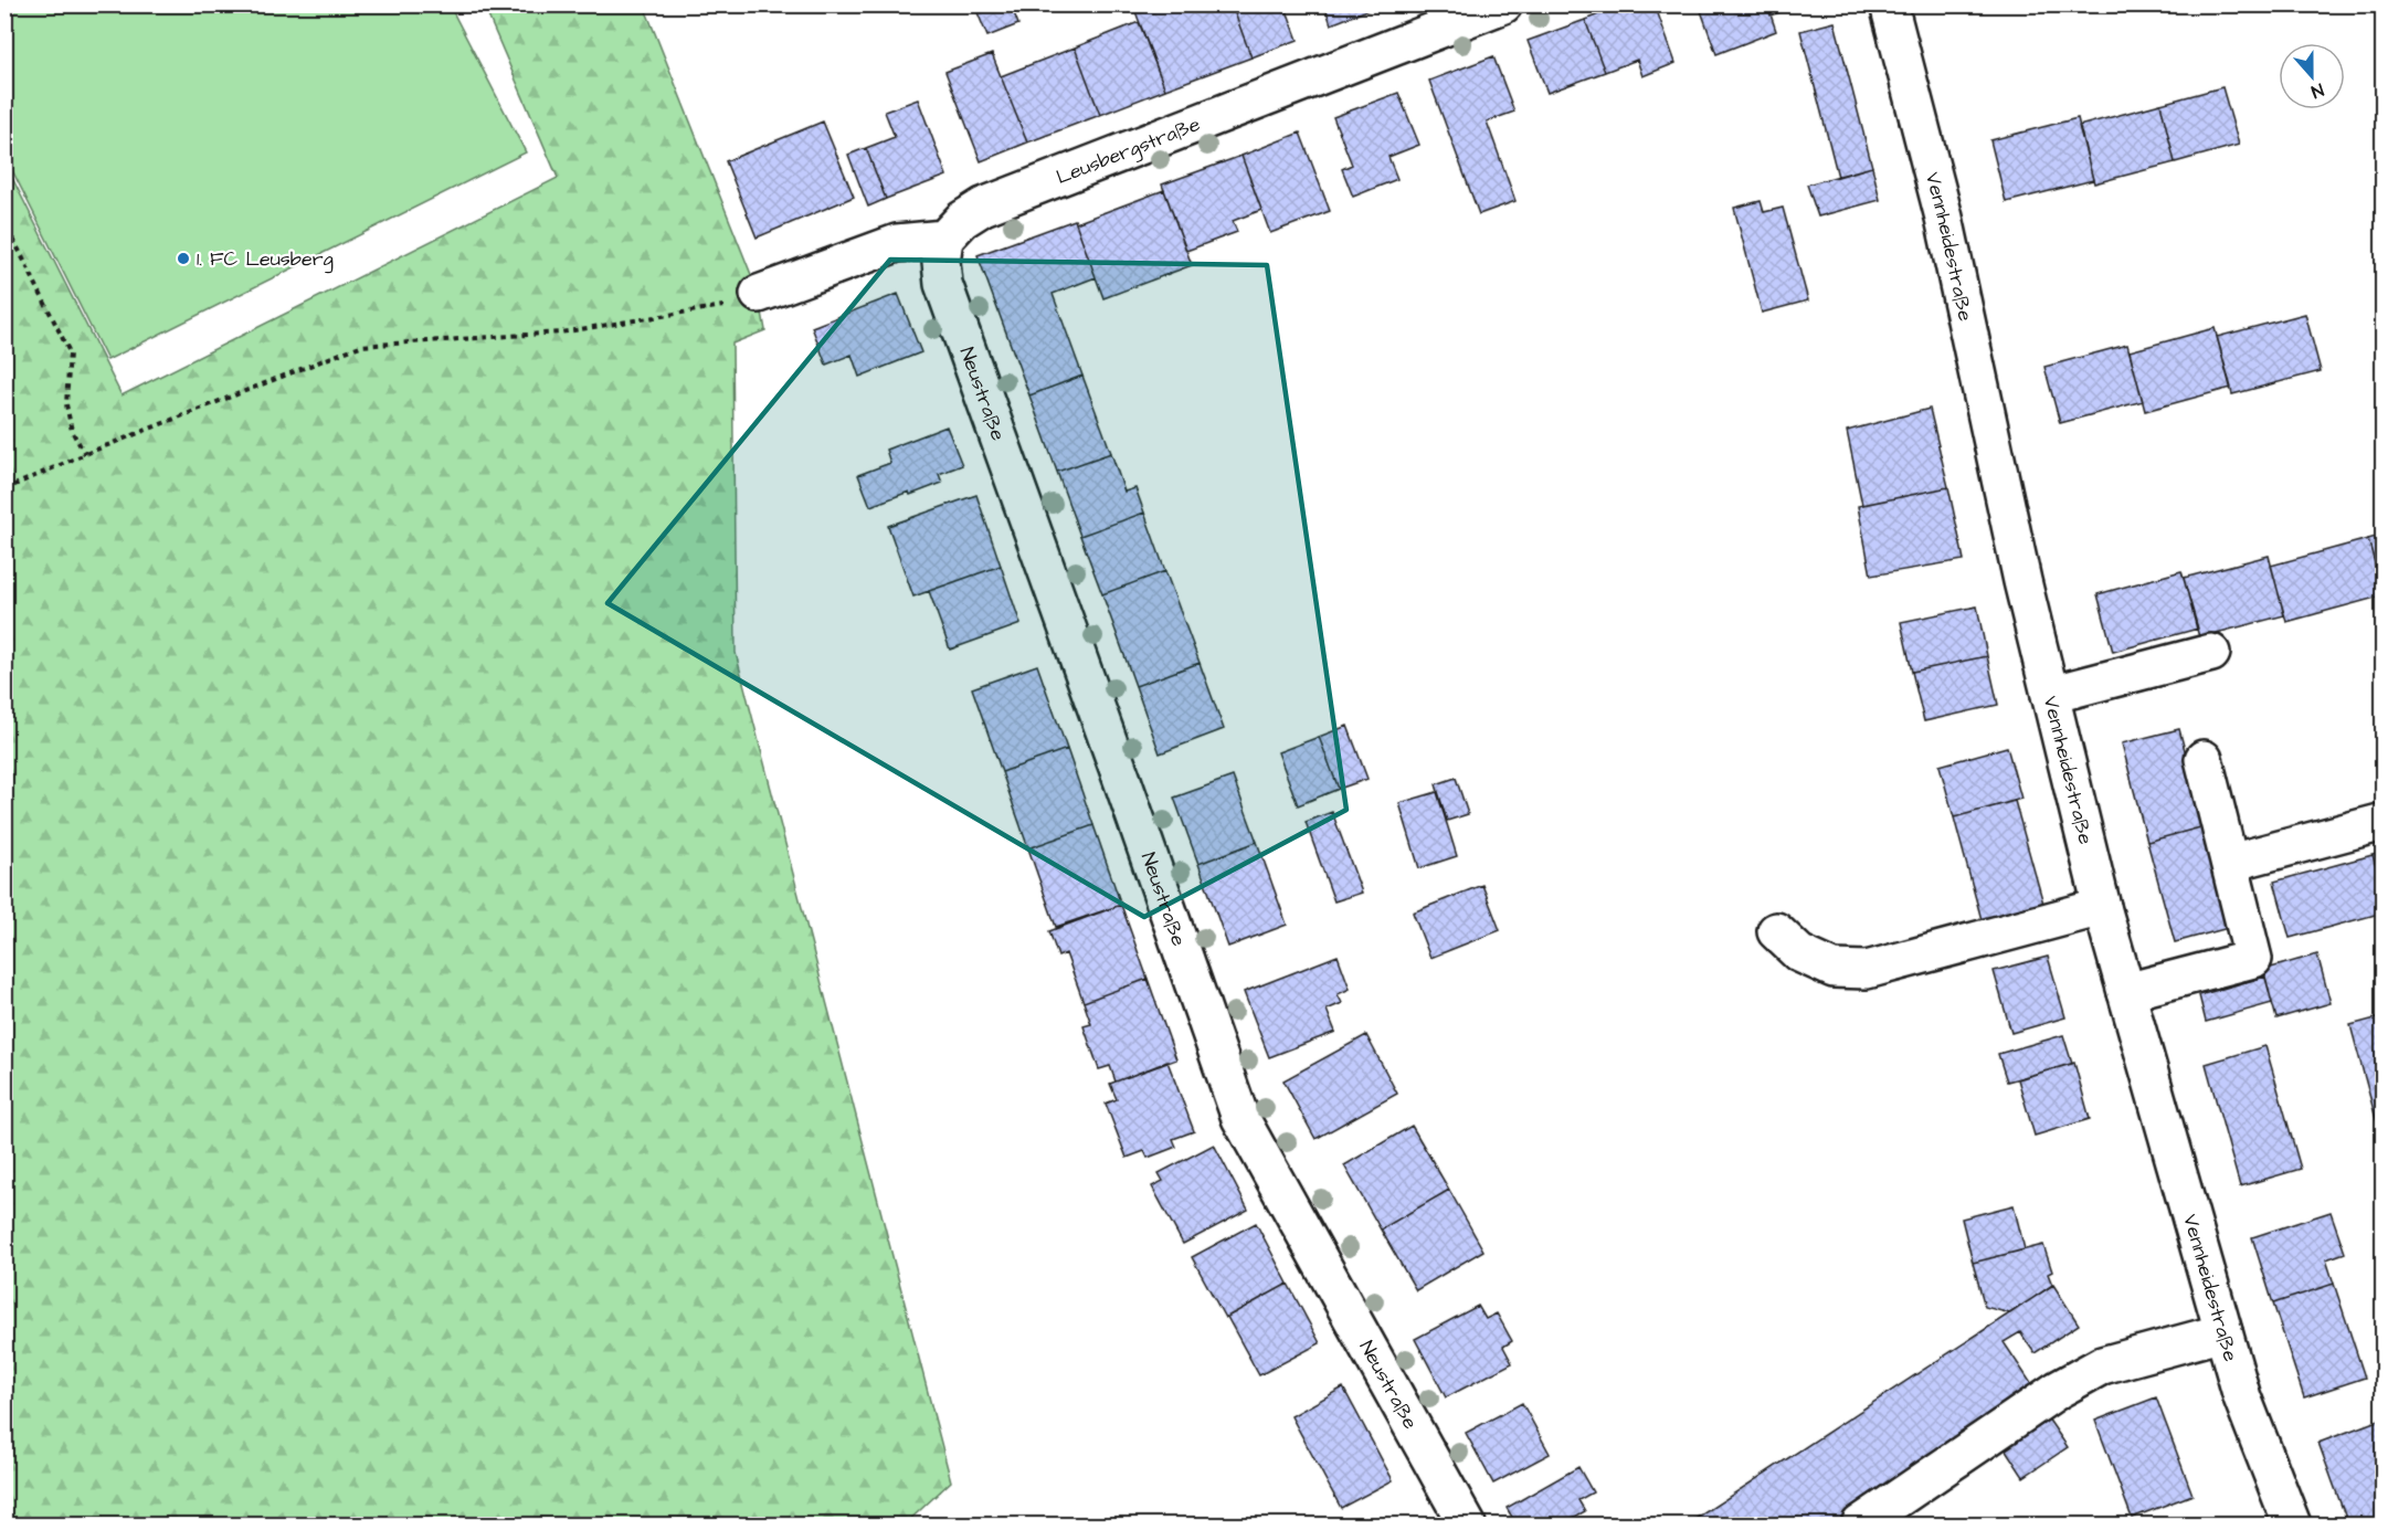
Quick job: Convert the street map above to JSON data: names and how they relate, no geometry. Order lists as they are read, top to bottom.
{
  "streets": {
    "street": ["Leusbergstraße", "Vennheidestraße", "Neustraße"]
  },
  "crossings": [
    ["Leusbergstraße", "Neustraße"]
  ],
  "places": ["1. FC Leusberg"],
  "north": "bottom"
}
